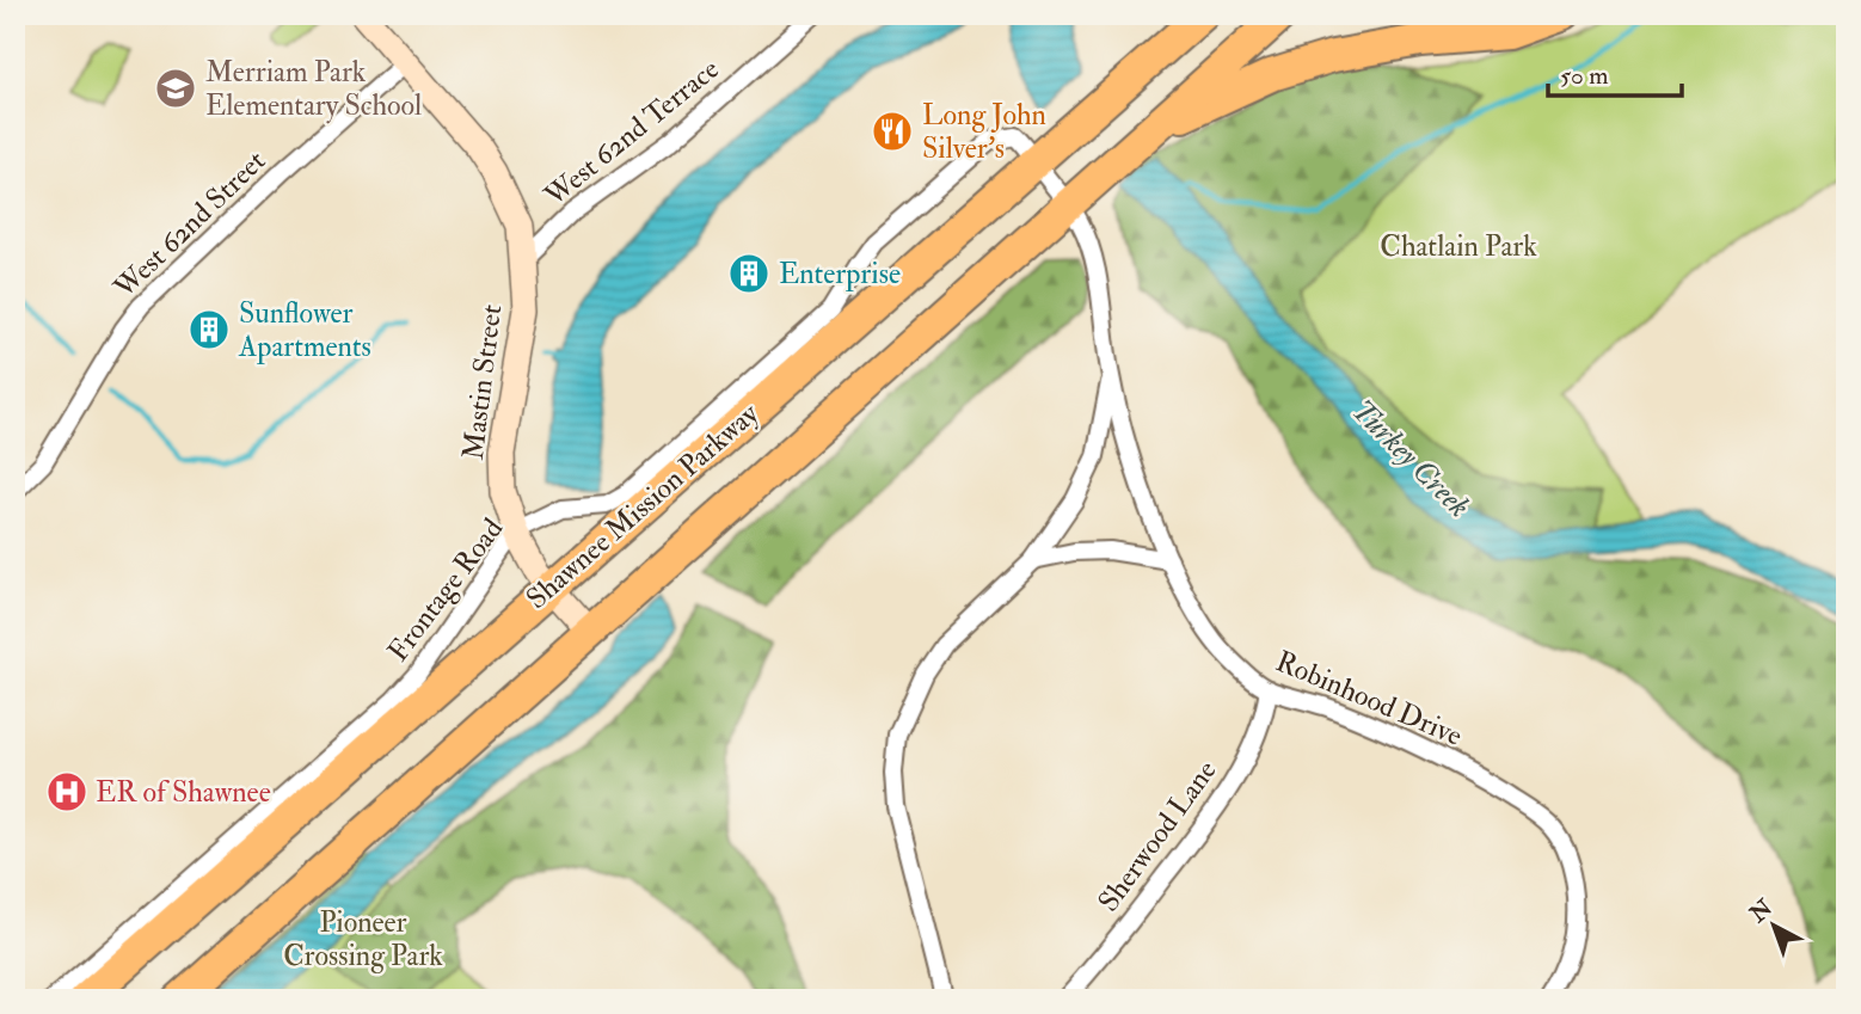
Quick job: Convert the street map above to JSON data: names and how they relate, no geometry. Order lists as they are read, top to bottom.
{
  "streets": {
    "highway": ["Shawnee Mission Parkway"],
    "street": [
      "West 62nd Terrace",
      "West 62nd Street",
      "Mastin Street",
      "Frontage Road",
      "Robinhood Drive",
      "Sherwood Lane"
    ]
  },
  "crossings": [
    ["West 62nd Terrace", "Mastin Street"],
    ["West 62nd Street", "Mastin Street"],
    ["Mastin Street", "Shawnee Mission Parkway"],
    ["Mastin Street", "Frontage Road"],
    ["Shawnee Mission Parkway", "Frontage Road"],
    ["Shawnee Mission Parkway", "Robinhood Drive"],
    ["Frontage Road", "Robinhood Drive"],
    ["Robinhood Drive", "Sherwood Lane"]
  ],
  "water": ["Turkey Creek"],
  "parks": ["Chatlain Park", "Pioneer Crossing Park"],
  "places": {
    "school or university": ["Merriam Park Elementary School"],
    "restaurant": ["Long John Silver's"],
    "building": ["Enterprise", "Sunflower Apartments"],
    "hospital": ["ER of Shawnee"]
  },
  "scale_bar": "50 m",
  "north": "top left"
}
